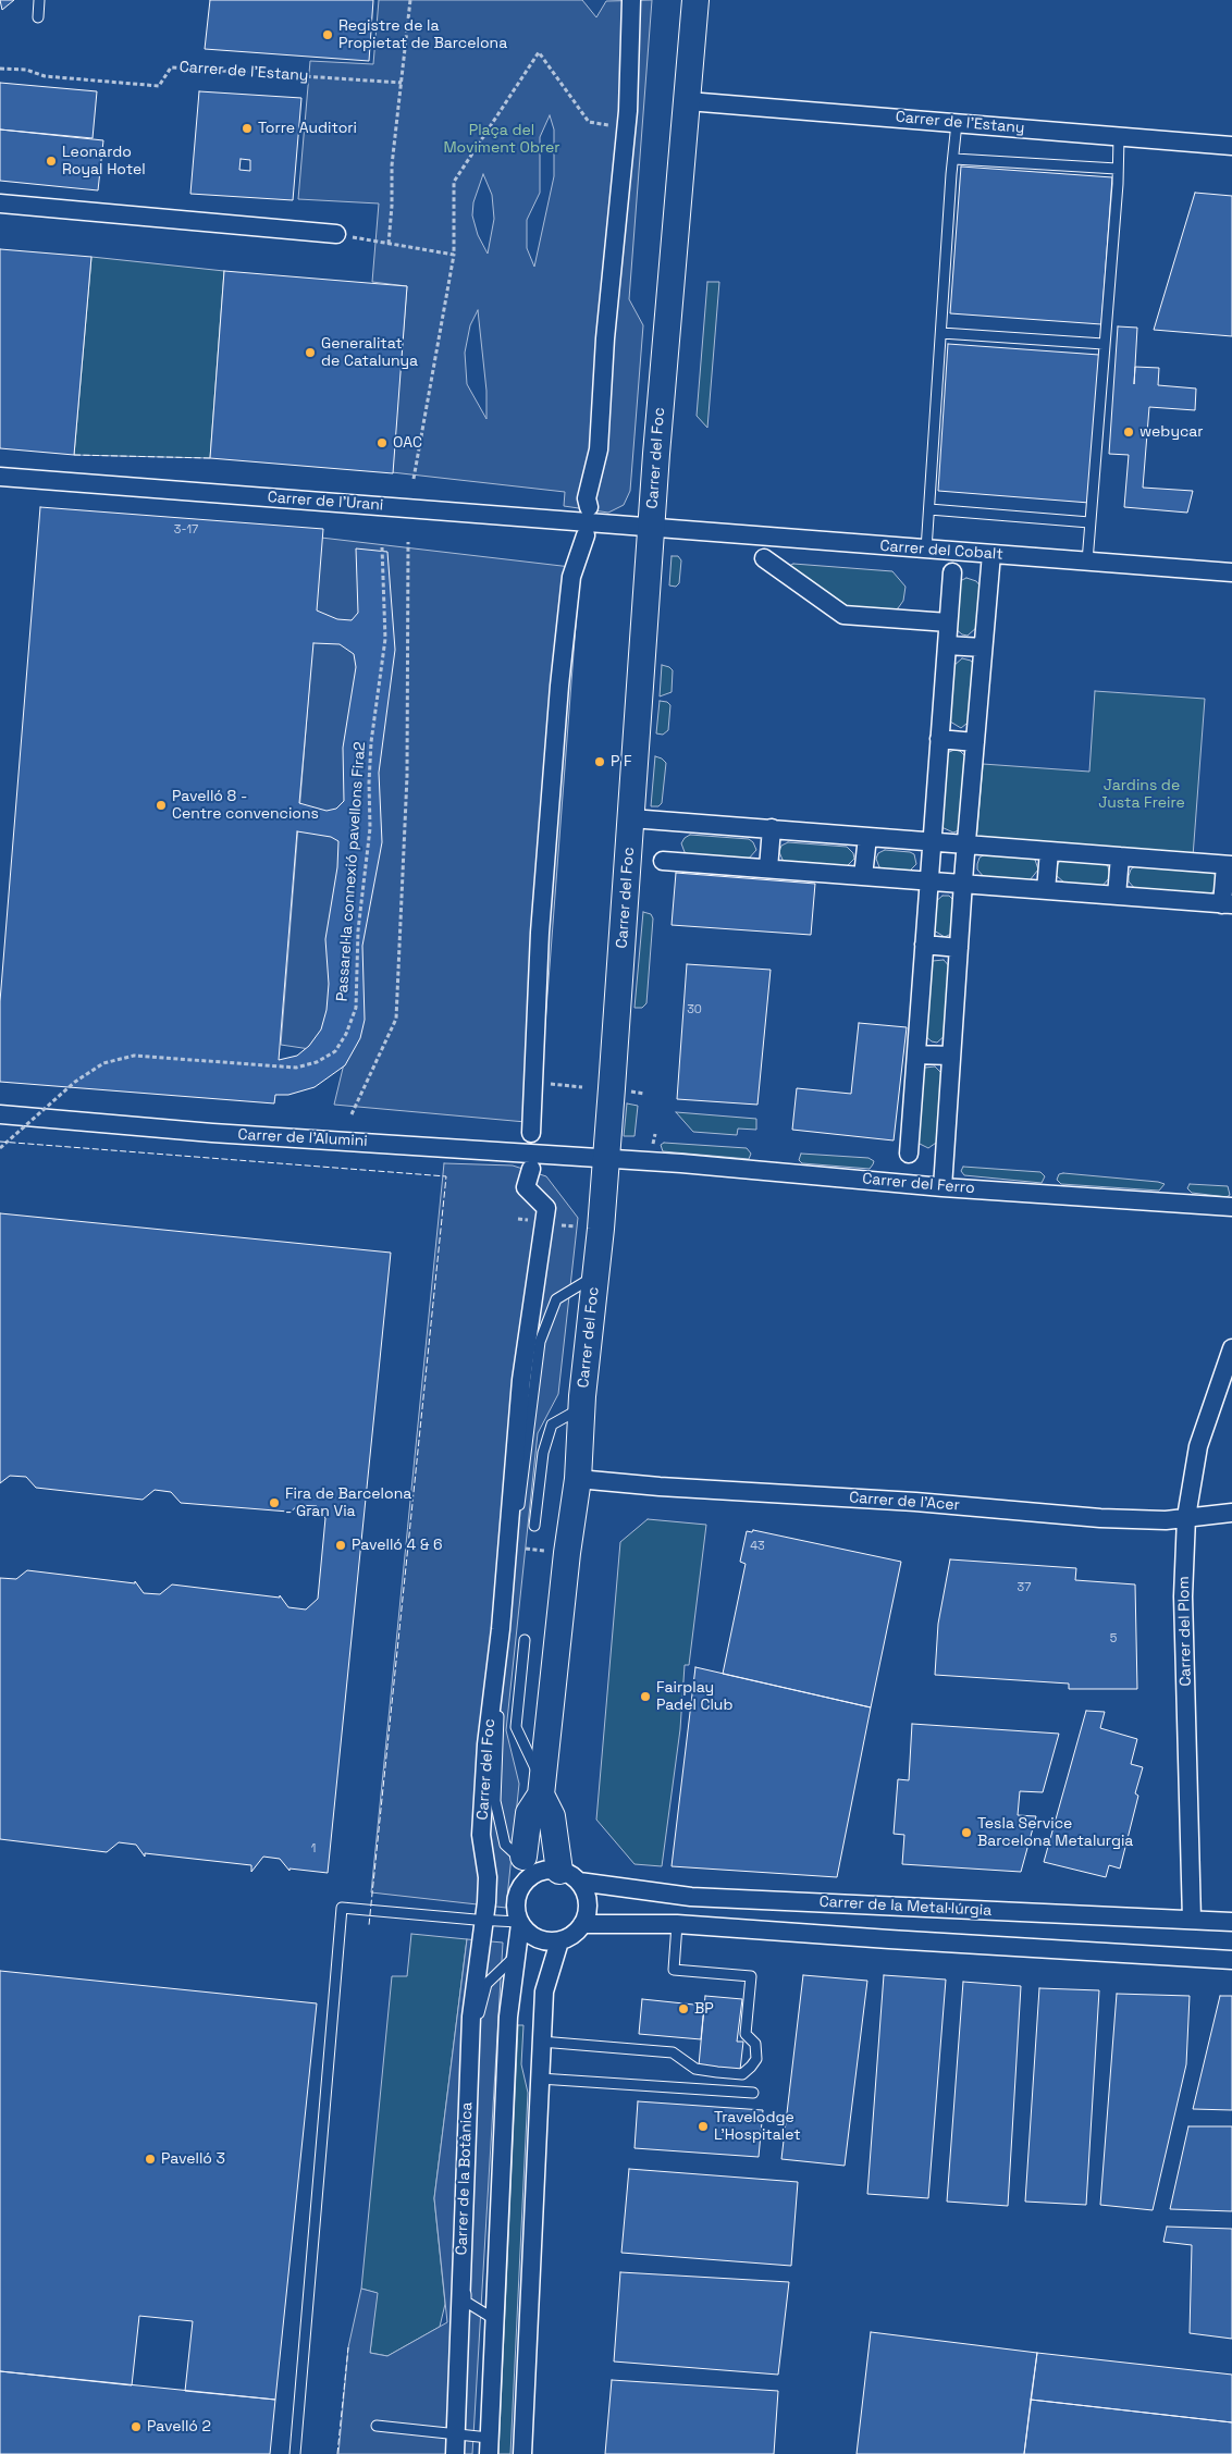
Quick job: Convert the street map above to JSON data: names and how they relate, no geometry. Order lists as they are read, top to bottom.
{
  "streets": {
    "street": [
      "Carrer de l'Estany",
      "Carrer del Foc",
      "Carrer de l'Urani",
      "Carrer del Cobalt",
      "Carrer de l'Alumini",
      "Carrer del Ferro",
      "Carrer de l'Acer",
      "Carrer del Plom",
      "Carrer de la Metal·lúrgia",
      "Carrer de la Botànica"
    ],
    "path": ["Passarel·la connexió pavellons Fira2"]
  },
  "crossings": [
    ["Carrer de l'Estany", "Carrer del Foc"],
    ["Carrer del Foc", "Carrer de l'Urani"],
    ["Carrer del Foc", "Carrer del Cobalt"],
    ["Carrer del Foc", "Carrer de l'Alumini"],
    ["Carrer del Foc", "Carrer del Ferro"],
    ["Carrer del Foc", "Carrer de l'Acer"],
    ["Carrer del Foc", "Carrer de la Metal·lúrgia"],
    ["Carrer del Foc", "Carrer de la Botànica"],
    ["Carrer de l'Urani", "Carrer del Cobalt"],
    ["Carrer de l'Alumini", "Carrer del Ferro"],
    ["Carrer de l'Acer", "Carrer del Plom"],
    ["Carrer del Plom", "Carrer de la Metal·lúrgia"]
  ],
  "parks": ["Plaça del Moviment Obrer", "Jardins de Justa Freire"],
  "places": [
    "Registre de la Propietat de Barcelona",
    "Torre Auditori",
    "Leonardo Royal Hotel",
    "Generalitat de Catalunya",
    "webycar",
    "OAC",
    "P F",
    "Pavelló 8 - Centre convencions",
    "Fira de Barcelona - Gran Via",
    "Pavelló 4 & 6",
    "Fairplay Padel Club",
    "Tesla Service Barcelona Metalurgia",
    "BP",
    "Travelodge L'Hospitalet",
    "Pavelló 3",
    "Pavelló 2"
  ],
  "house_numbers": [
    "3-17",
    "30",
    "43",
    "37",
    "5",
    "1"
  ]
}
